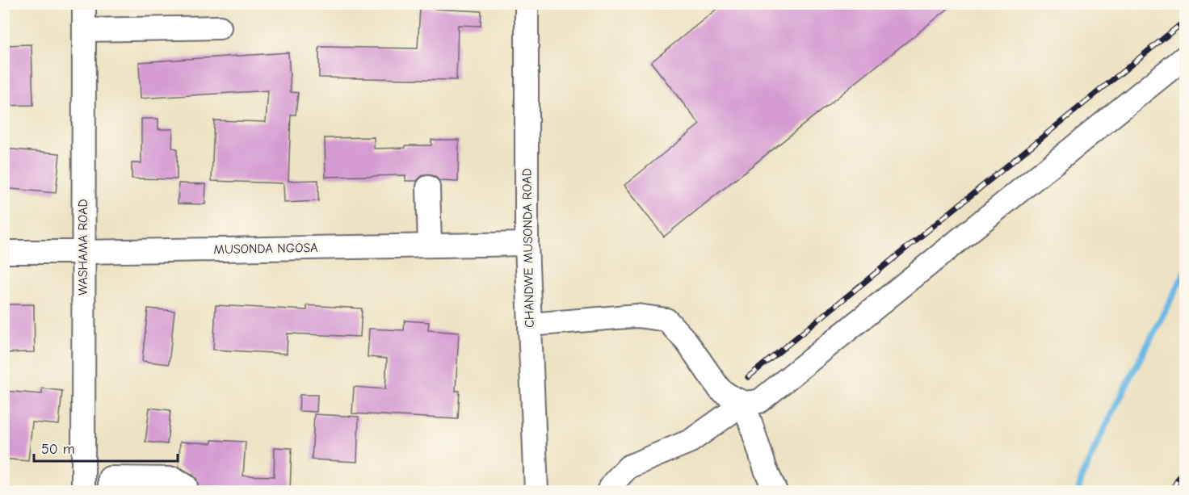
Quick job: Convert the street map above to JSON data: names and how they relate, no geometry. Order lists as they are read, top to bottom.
{
  "streets": {
    "street": ["WASHAMA ROAD", "CHANDWE MUSONDA ROAD", "MUSONDA NGOSA"]
  },
  "crossings": [
    ["WASHAMA ROAD", "MUSONDA NGOSA"],
    ["CHANDWE MUSONDA ROAD", "MUSONDA NGOSA"]
  ],
  "scale_bar": "50 m"
}
